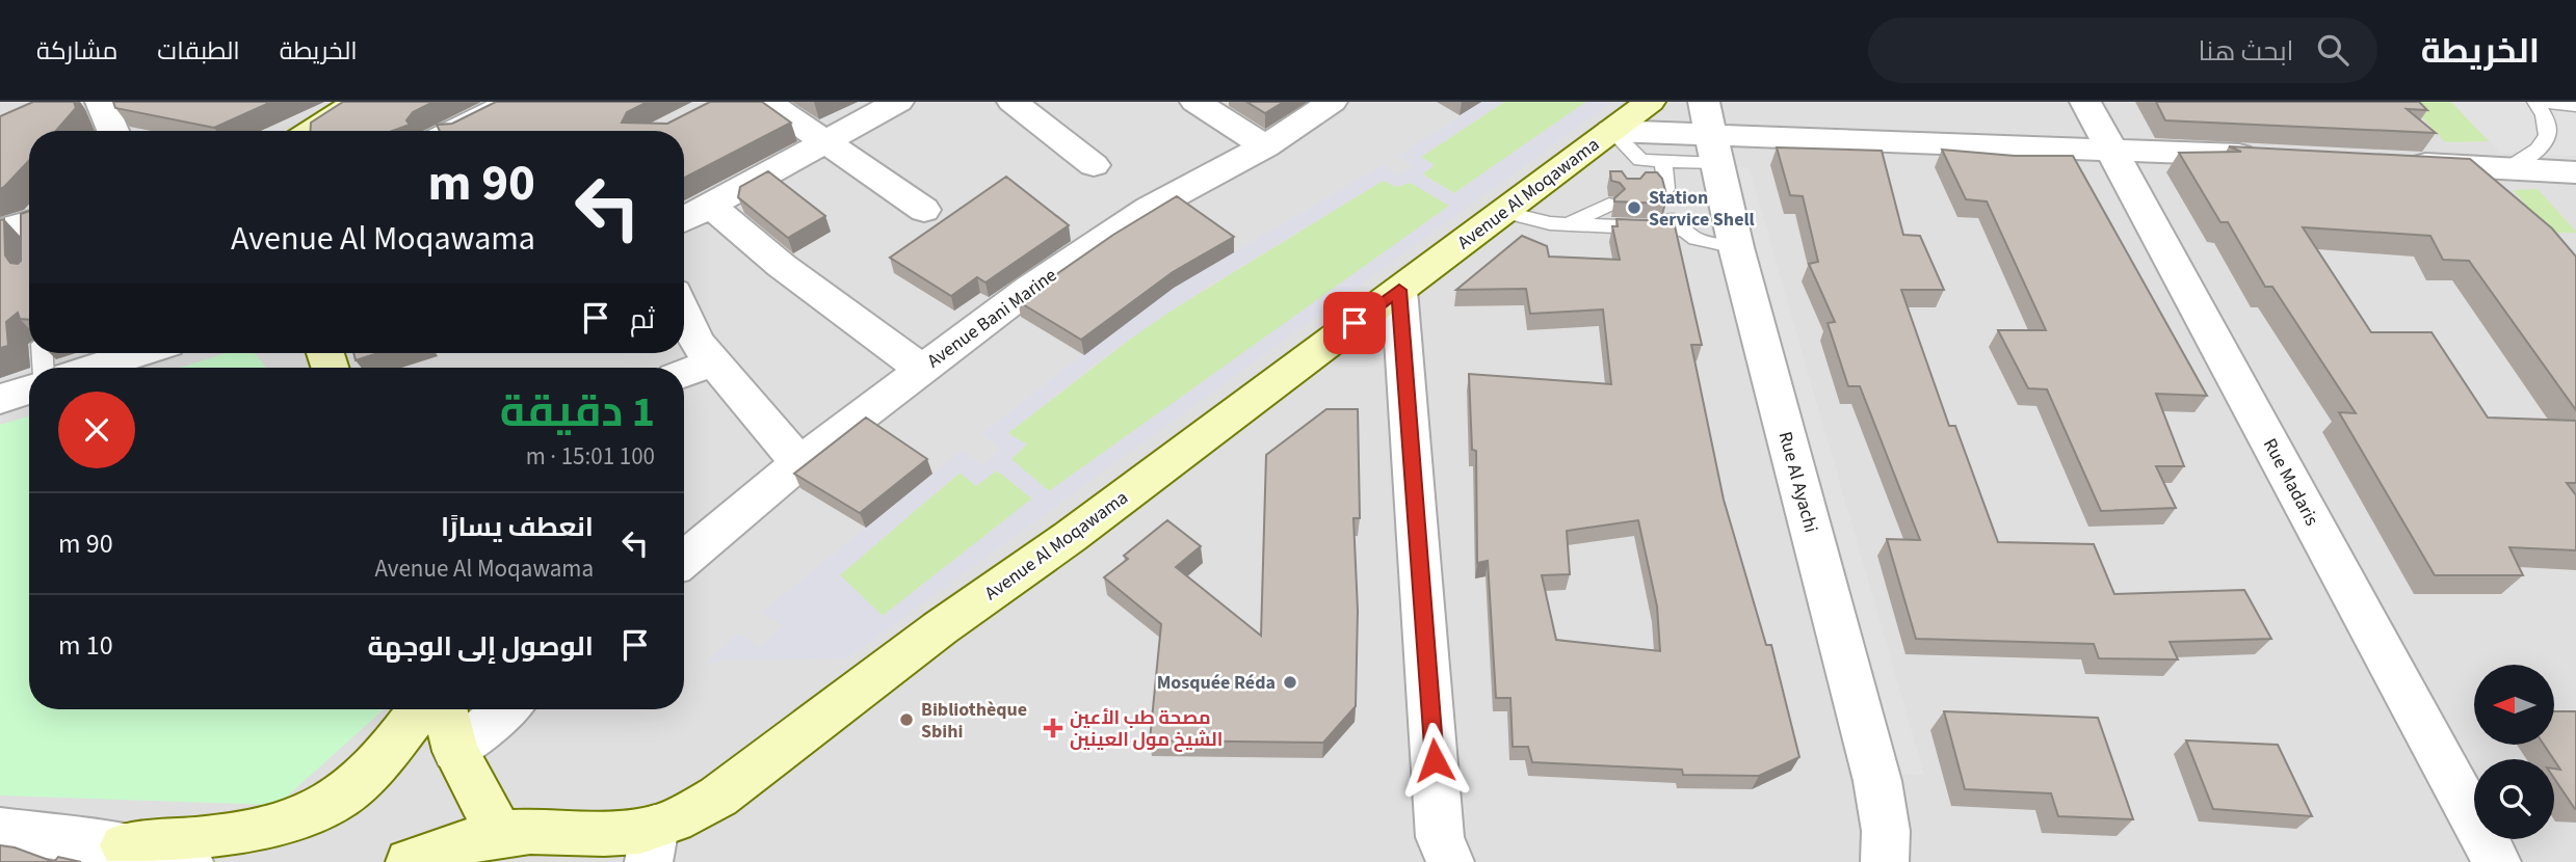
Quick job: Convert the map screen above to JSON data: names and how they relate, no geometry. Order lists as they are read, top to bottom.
{
  "streets": {
    "street": [
      "Avenue Al Moqawama",
      "Avenue Bani Marine",
      "Rue Al Ayachi",
      "Rue Madaris"
    ]
  },
  "places": {
    "other": ["Station Service Shell", "Mosquée Réda", "Bibliothèque Sbihi"],
    "health": ["مصحة طب الأعين الشيخ مول العينين"]
  },
  "north": "left",
  "page": {
    "header": "الخريطة",
    "search": "ابحث هنا",
    "nav": ["الخريطة", "الطبقات", "مشاركة"],
    "turn": ["90 m", "Avenue Al Moqawama"],
    "then": "ثم",
    "heading": ["1 دقيقة", "100 m · 15:01"],
    "list": [
      {
        "name": "انعطف يسارًا",
        "note": "Avenue Al Moqawama",
        "value": "90 m"
      },
      {
        "name": "الوصول إلى الوجهة",
        "value": "10 m"
      }
    ]
  }
}
